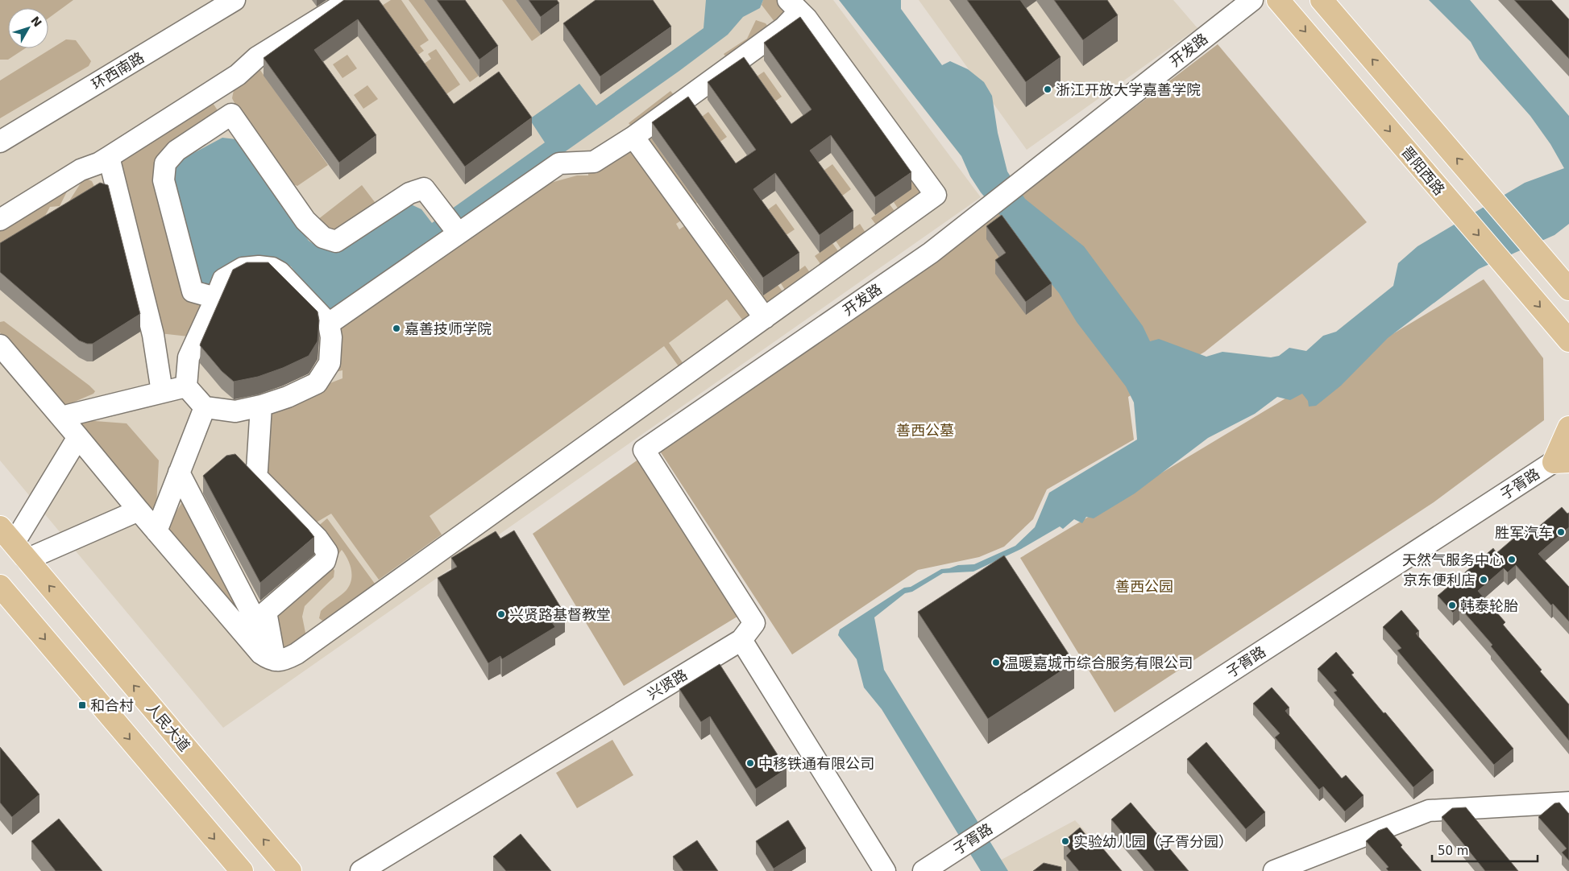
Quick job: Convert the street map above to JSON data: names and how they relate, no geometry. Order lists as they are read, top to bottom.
{
  "streets": {
    "main road": ["晋阳西路", "人民大道"],
    "street": [
      "开发路",
      "环西南路",
      "子胥路",
      "兴贤路"
    ]
  },
  "crossings": [
    ["开发路", "兴贤路"]
  ],
  "parks": ["善西公墓", "善西公园"],
  "places": {
    "other": [
      "浙江开放大学嘉善学院",
      "嘉善技师学院",
      "胜军汽车",
      "天然气服务中心",
      "京东便利店",
      "韩泰轮胎",
      "兴贤路基督教堂",
      "温暖嘉城市综合服务有限公司",
      "中移铁通有限公司",
      "实验幼儿园（子胥分园）"
    ],
    "transit": ["和合村"]
  },
  "scale_bar": "50 m",
  "north": "top right"
}
